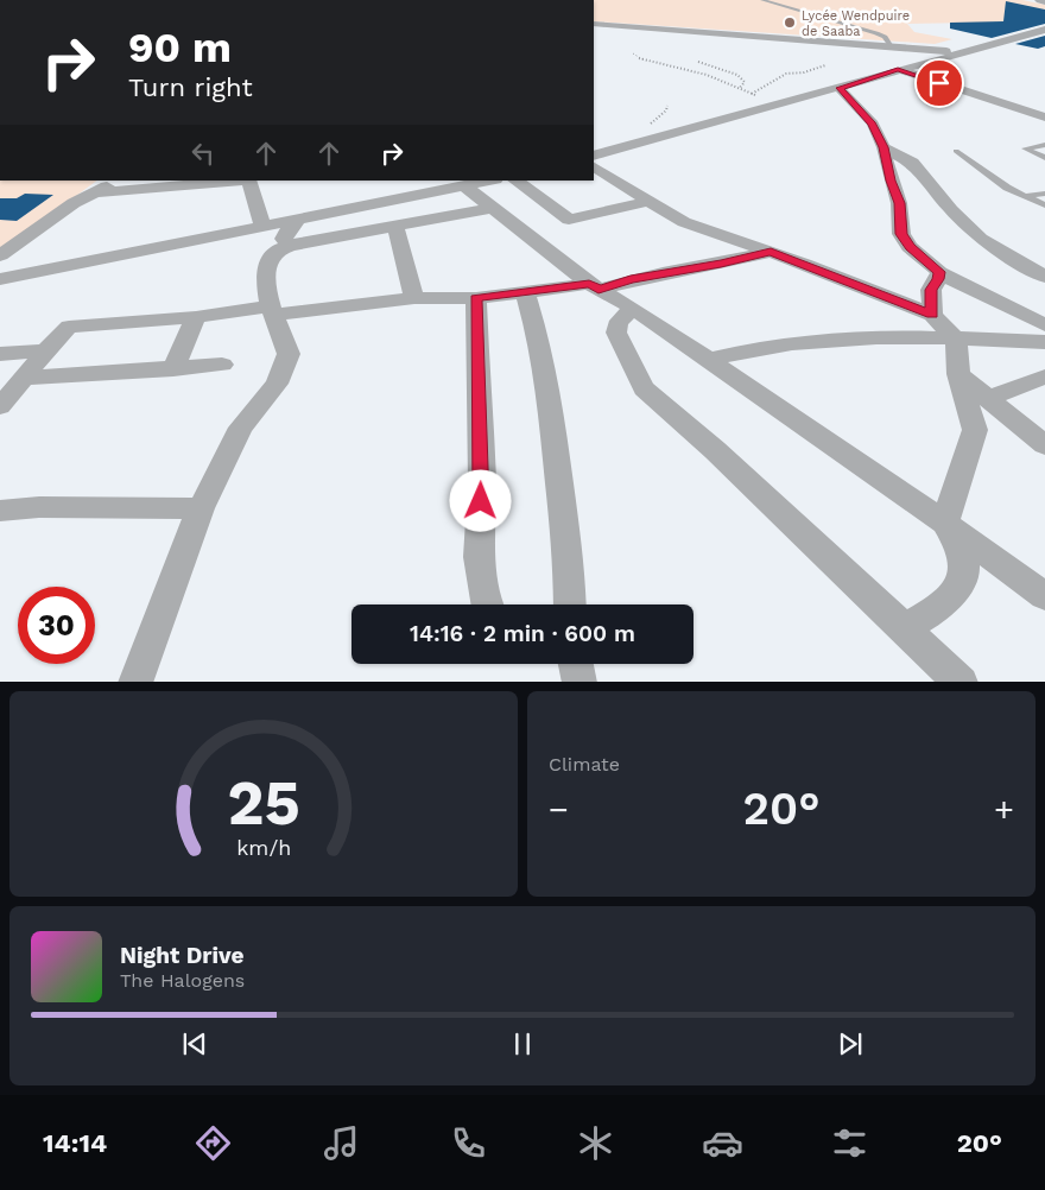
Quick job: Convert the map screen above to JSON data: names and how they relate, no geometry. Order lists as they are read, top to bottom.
{
  "places": ["Lycée Wendpuire de Saaba"],
  "page": {
    "turn": ["90 m", "Turn right"],
    "limit": "30",
    "trip": "14:16 · 2 min · 600 m",
    "tile": "Climate",
    "heat": ["−", "20°", "+"],
    "song": ["Night Drive", "The Halogens"],
    "tabs": ["14:14", "20°"],
    "gauge": ["25", "km/h"]
  }
}
